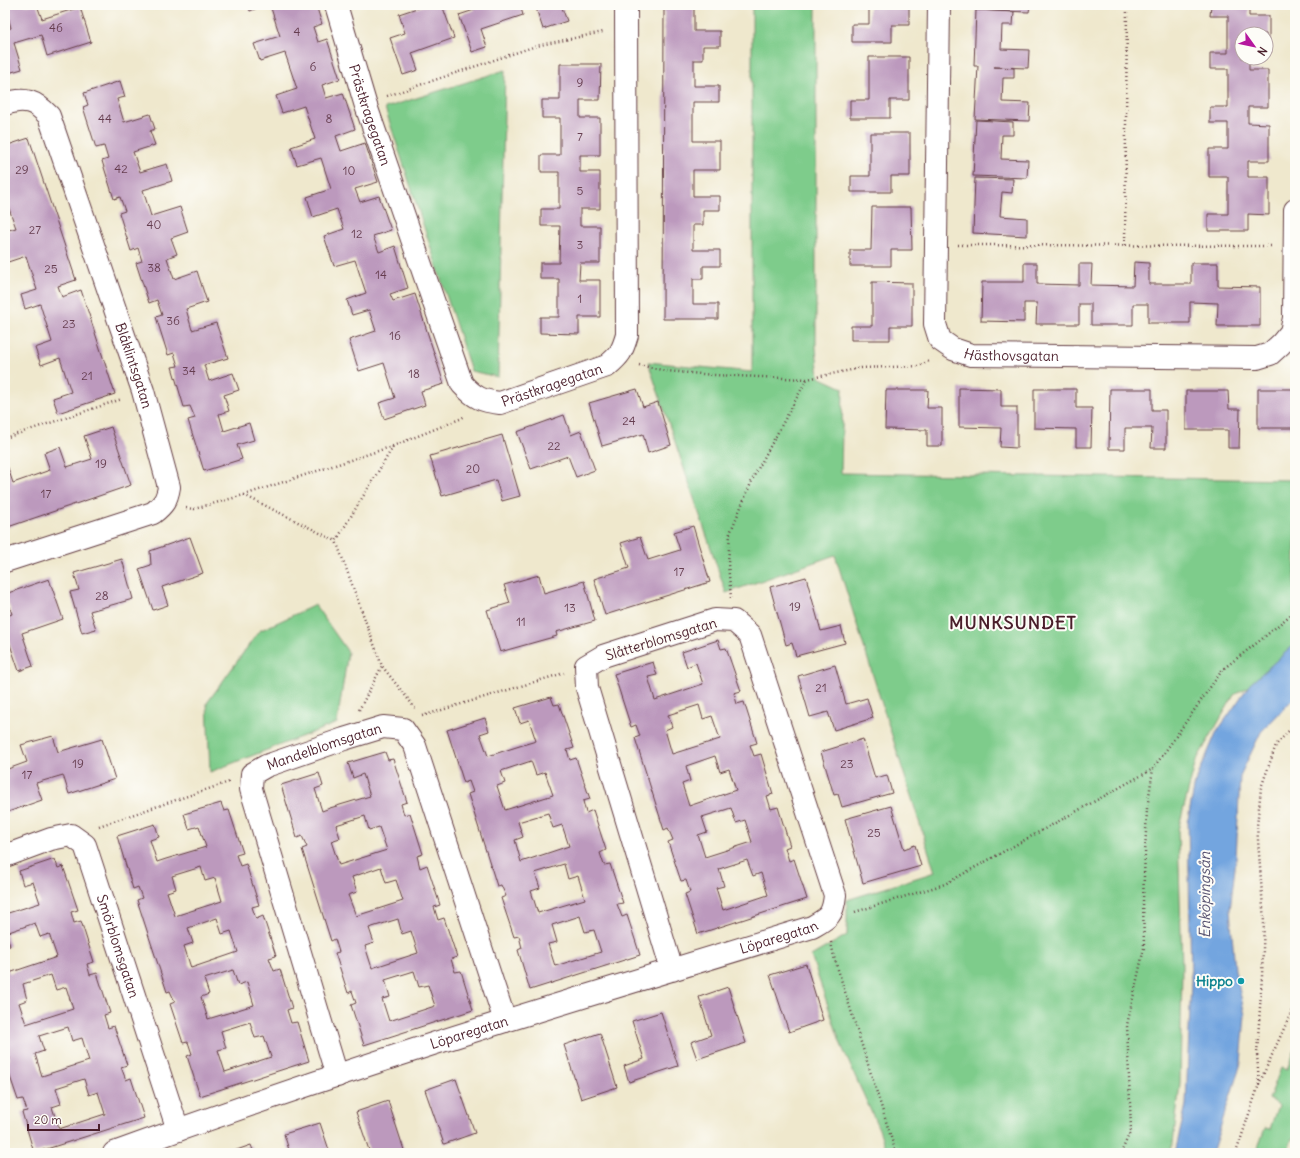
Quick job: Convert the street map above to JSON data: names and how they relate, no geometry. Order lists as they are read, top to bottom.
{
  "streets": {
    "street": [
      "Prästkragegatan",
      "Hästhovsgatan",
      "Blåklintsgatan",
      "Slåtterblomsgatan",
      "Mandelblomsgatan",
      "Löparegatan",
      "Smörblomsgatan"
    ]
  },
  "crossings": [
    ["Slåtterblomsgatan", "Löparegatan"],
    ["Mandelblomsgatan", "Löparegatan"],
    ["Löparegatan", "Smörblomsgatan"]
  ],
  "districts": ["MUNKSUNDET"],
  "water": ["Enköpingsån"],
  "places": ["Hippo"],
  "house_numbers": [
    "46",
    "4",
    "6",
    "9",
    "44",
    "8",
    "7",
    "42",
    "29",
    "10",
    "5",
    "40",
    "27",
    "12",
    "3",
    "38",
    "25",
    "14",
    "1",
    "36",
    "23",
    "16",
    "34",
    "18",
    "21",
    "24",
    "22",
    "19",
    "20",
    "17",
    "17",
    "28",
    "19",
    "13",
    "11",
    "21",
    "19",
    "23",
    "17",
    "25"
  ],
  "scale_bar": "20 m",
  "north": "bottom right"
}
